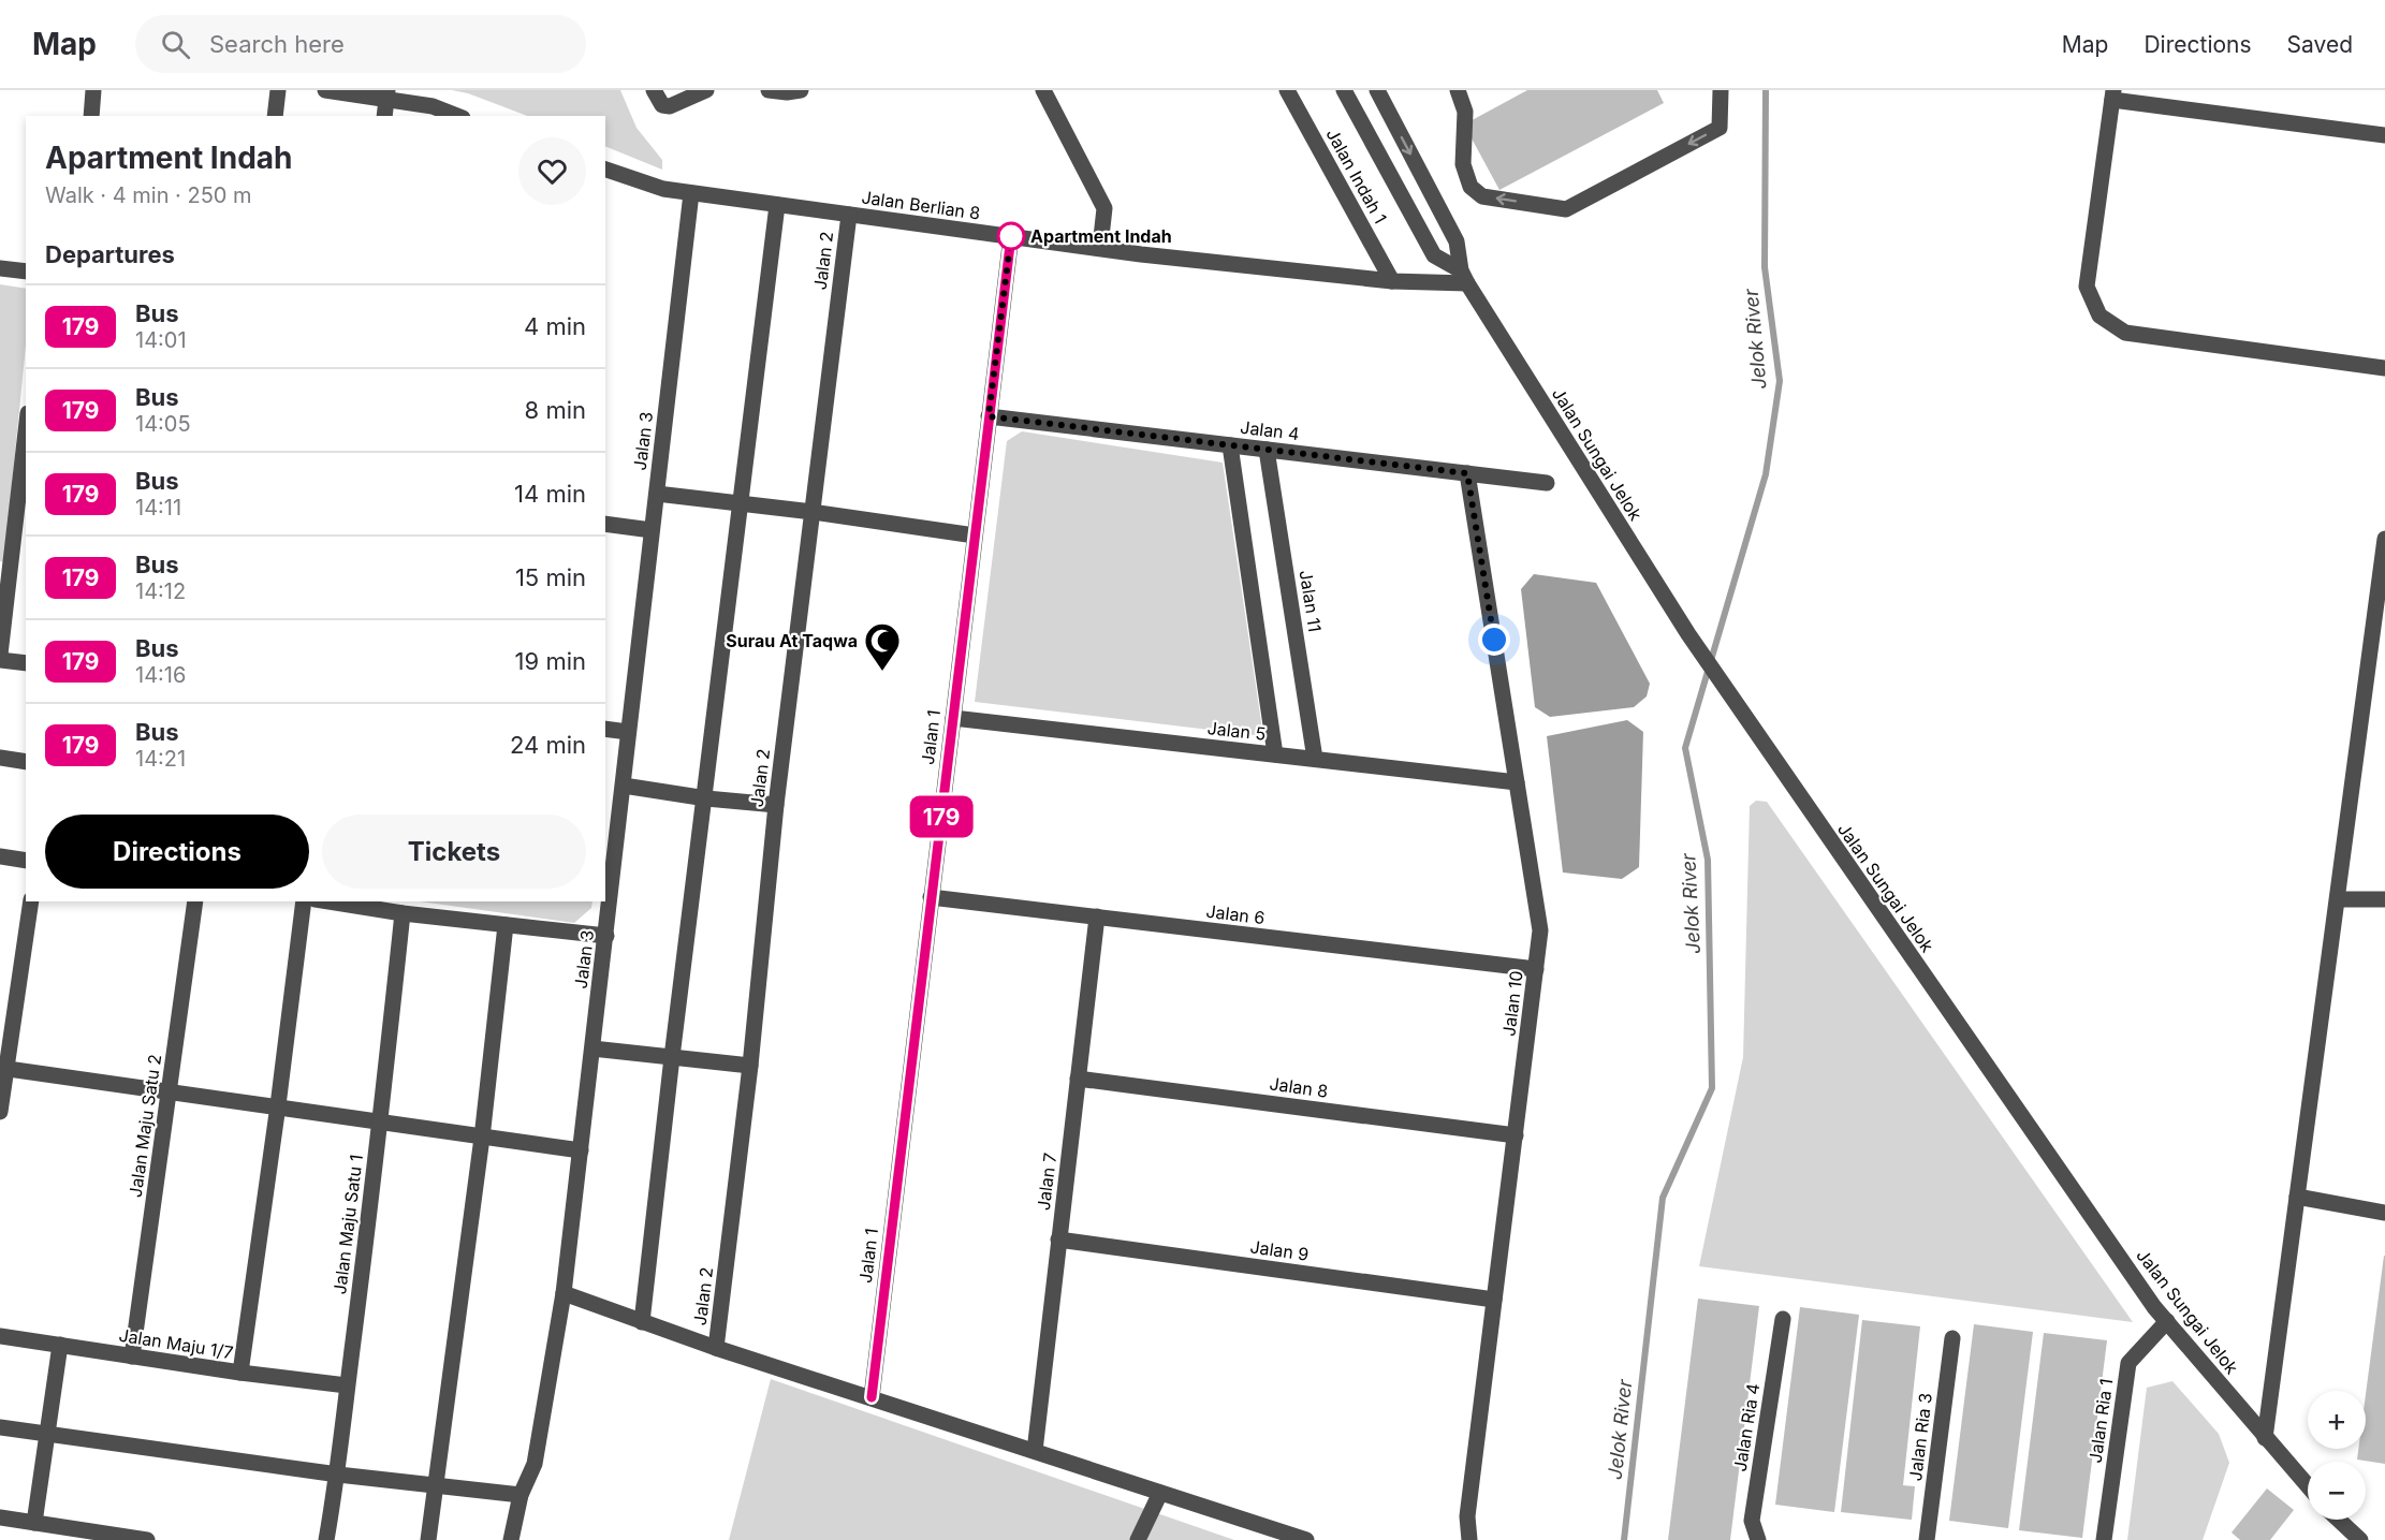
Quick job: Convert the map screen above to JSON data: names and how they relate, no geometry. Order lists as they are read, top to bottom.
{
  "streets": {
    "street": [
      "Jalan Indah 1",
      "Jalan Berlian 8",
      "Jalan 2",
      "Jalan 4",
      "Jalan 3",
      "Jalan Sungai Jelok",
      "Jalan 11",
      "Jalan 5",
      "Jalan 1",
      "Jalan 6",
      "Jalan 10",
      "Jalan 8",
      "Jalan Maju Satu 2",
      "Jalan 7",
      "Jalan Maju Satu 1",
      "Jalan 9",
      "Jalan Maju 1/7",
      "Jalan Ria 1",
      "Jalan Ria 4",
      "Jalan Ria 3"
    ]
  },
  "crossings": [
    ["Jalan Indah 1", "Jalan Berlian 8"],
    ["Jalan Berlian 8", "Jalan 2"],
    ["Jalan Berlian 8", "Jalan 3"],
    ["Jalan Berlian 8", "Jalan Sungai Jelok"],
    ["Jalan Berlian 8", "Jalan 1"],
    ["Jalan 4", "Jalan 11"],
    ["Jalan 4", "Jalan 1"],
    ["Jalan 4", "Jalan 10"],
    ["Jalan Sungai Jelok", "Jalan Ria 1"],
    ["Jalan 11", "Jalan 5"],
    ["Jalan 5", "Jalan 1"],
    ["Jalan 5", "Jalan 10"],
    ["Jalan 1", "Jalan 6"],
    ["Jalan 6", "Jalan 10"],
    ["Jalan 6", "Jalan 7"],
    ["Jalan 10", "Jalan 8"],
    ["Jalan 10", "Jalan 9"],
    ["Jalan 8", "Jalan 7"],
    ["Jalan Maju Satu 2", "Jalan Maju 1/7"],
    ["Jalan 7", "Jalan 9"],
    ["Jalan Maju Satu 1", "Jalan Maju 1/7"]
  ],
  "water": ["Jelok River"],
  "places": {
    "other": ["Apartment Indah"],
    "mosque": ["Surau At Taqwa"]
  },
  "lines": ["bus line 179"],
  "page": {
    "header": "Map",
    "search": "Search here",
    "nav": ["Map", "Directions", "Saved"],
    "on_map": "179",
    "heading": [
      ["Apartment Indah", "Walk · 4 min · 250 m"],
      "Departures"
    ],
    "list": [
      {
        "mark": "179",
        "name": "Bus",
        "note": "14:01",
        "value": "4 min"
      },
      {
        "mark": "179",
        "name": "Bus",
        "note": "14:05",
        "value": "8 min"
      },
      {
        "mark": "179",
        "name": "Bus",
        "note": "14:11",
        "value": "14 min"
      },
      {
        "mark": "179",
        "name": "Bus",
        "note": "14:12",
        "value": "15 min"
      },
      {
        "mark": "179",
        "name": "Bus",
        "note": "14:16",
        "value": "19 min"
      },
      {
        "mark": "179",
        "name": "Bus",
        "note": "14:21",
        "value": "24 min"
      }
    ],
    "buttons": ["Directions", "Tickets"],
    "map_buttons": ["+", "−"]
  }
}
